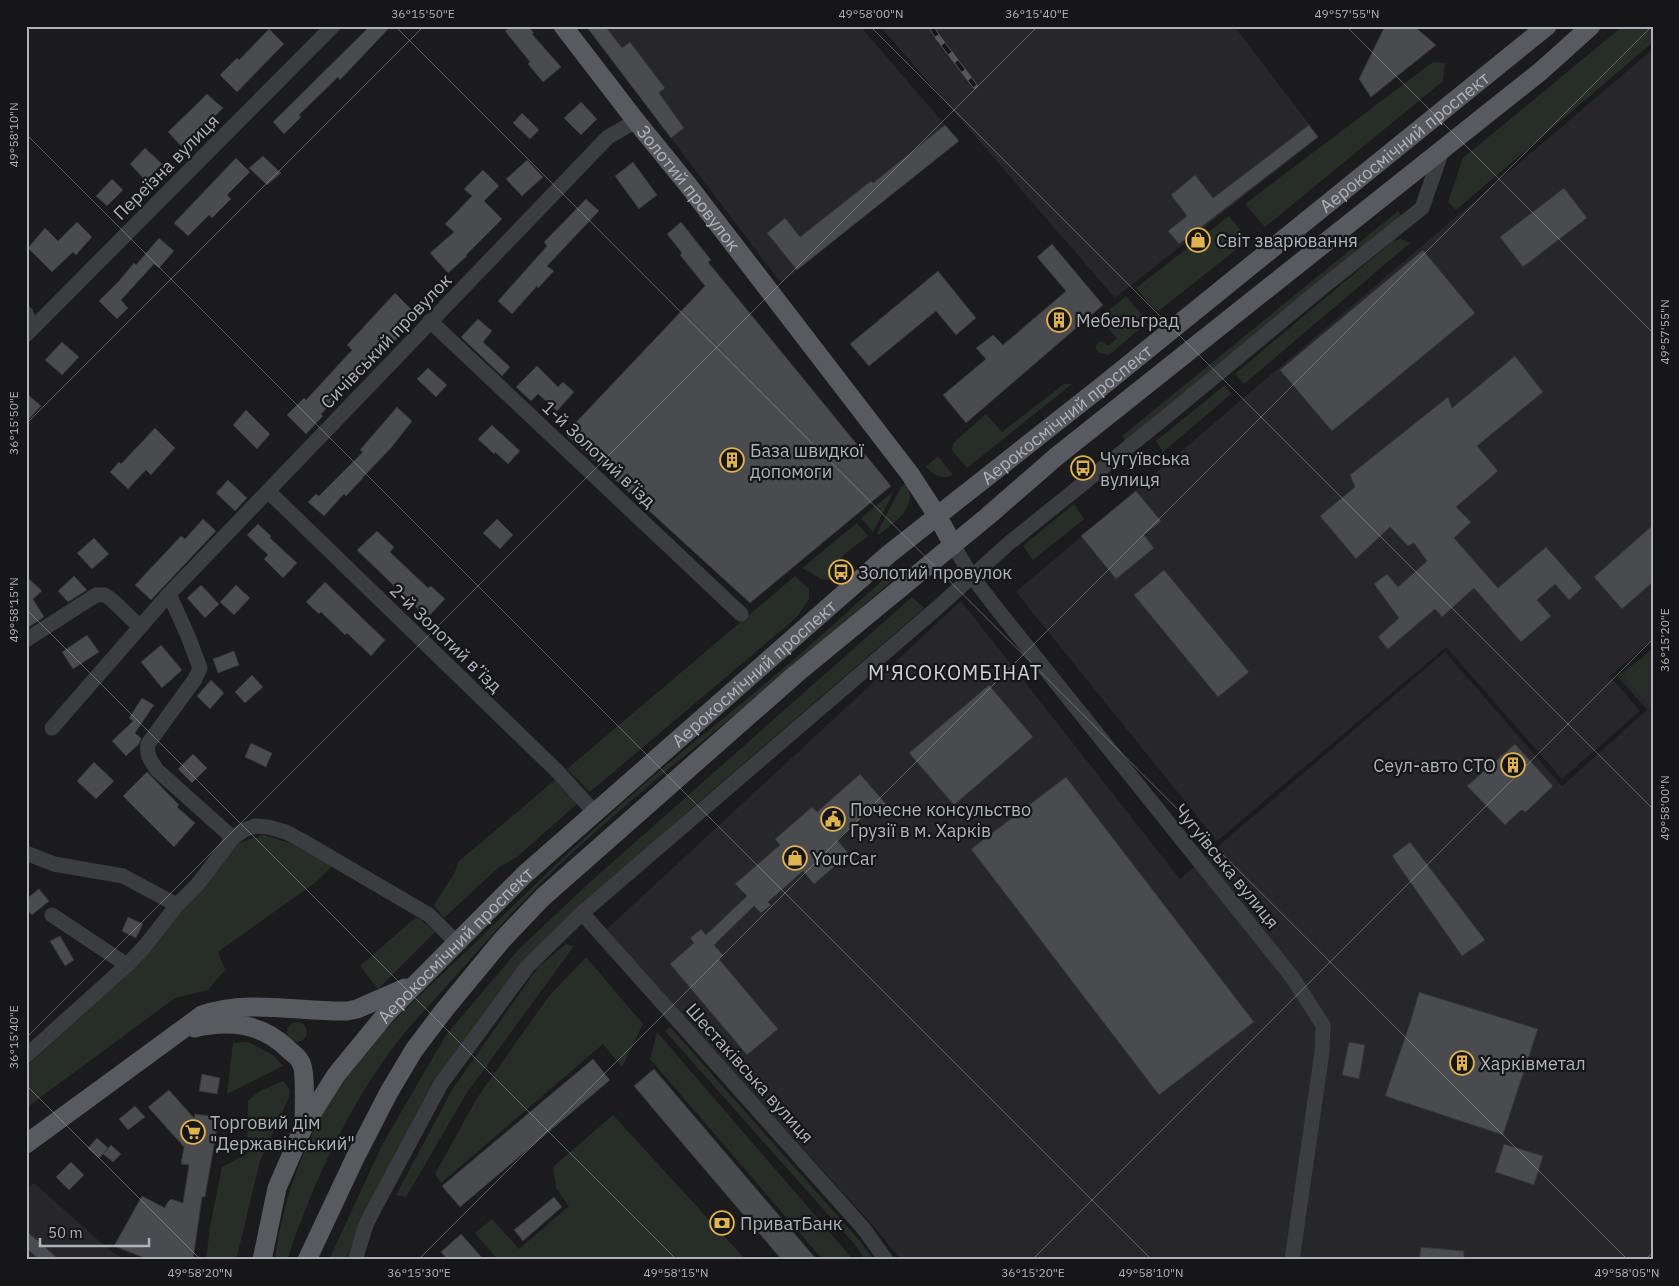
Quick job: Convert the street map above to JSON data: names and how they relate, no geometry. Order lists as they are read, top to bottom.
{
  "streets": {
    "main road": ["Аерокосмічний проспект", "Золотий провулок"],
    "street": [
      "Переїзна вулиця",
      "Сичівський провулок",
      "1-й Золотий в’їзд",
      "2-й Золотий в’їзд",
      "Чугуївська вулиця",
      "Шестаківська вулиця"
    ]
  },
  "crossings": [
    ["Аерокосмічний проспект", "Золотий провулок"],
    ["Аерокосмічний проспект", "2-й Золотий в’їзд"],
    ["Аерокосмічний проспект", "Чугуївська вулиця"],
    ["Золотий провулок", "Сичівський провулок"],
    ["Золотий провулок", "Чугуївська вулиця"],
    ["Сичівський провулок", "1-й Золотий в’їзд"],
    ["Сичівський провулок", "2-й Золотий в’їзд"]
  ],
  "districts": ["М'ЯСОКОМБІНАТ"],
  "places": {
    "shop": ["Світ зварювання", "YourCar"],
    "building": [
      "Мебельград",
      "База швидкої допомоги",
      "Сеул-авто СТО",
      "Харківметал"
    ],
    "bus stop": ["Чугуївська вулиця", "Золотий провулок"],
    "public building": ["Почесне консульство Грузії в м. Харків"],
    "supermarket": ["Торговий дім \"Державінський\""],
    "bank": ["ПриватБанк"]
  },
  "scale_bar": "50 m",
  "coordinates": [
    "36°15'50\"E",
    "49°58'00\"N",
    "36°15'40\"E",
    "49°57'55\"N",
    "49°58'10\"N",
    "49°58'15\"N",
    "36°15'20\"E",
    "49°58'20\"N",
    "36°15'30\"E",
    "49°58'05\"N"
  ]
}
